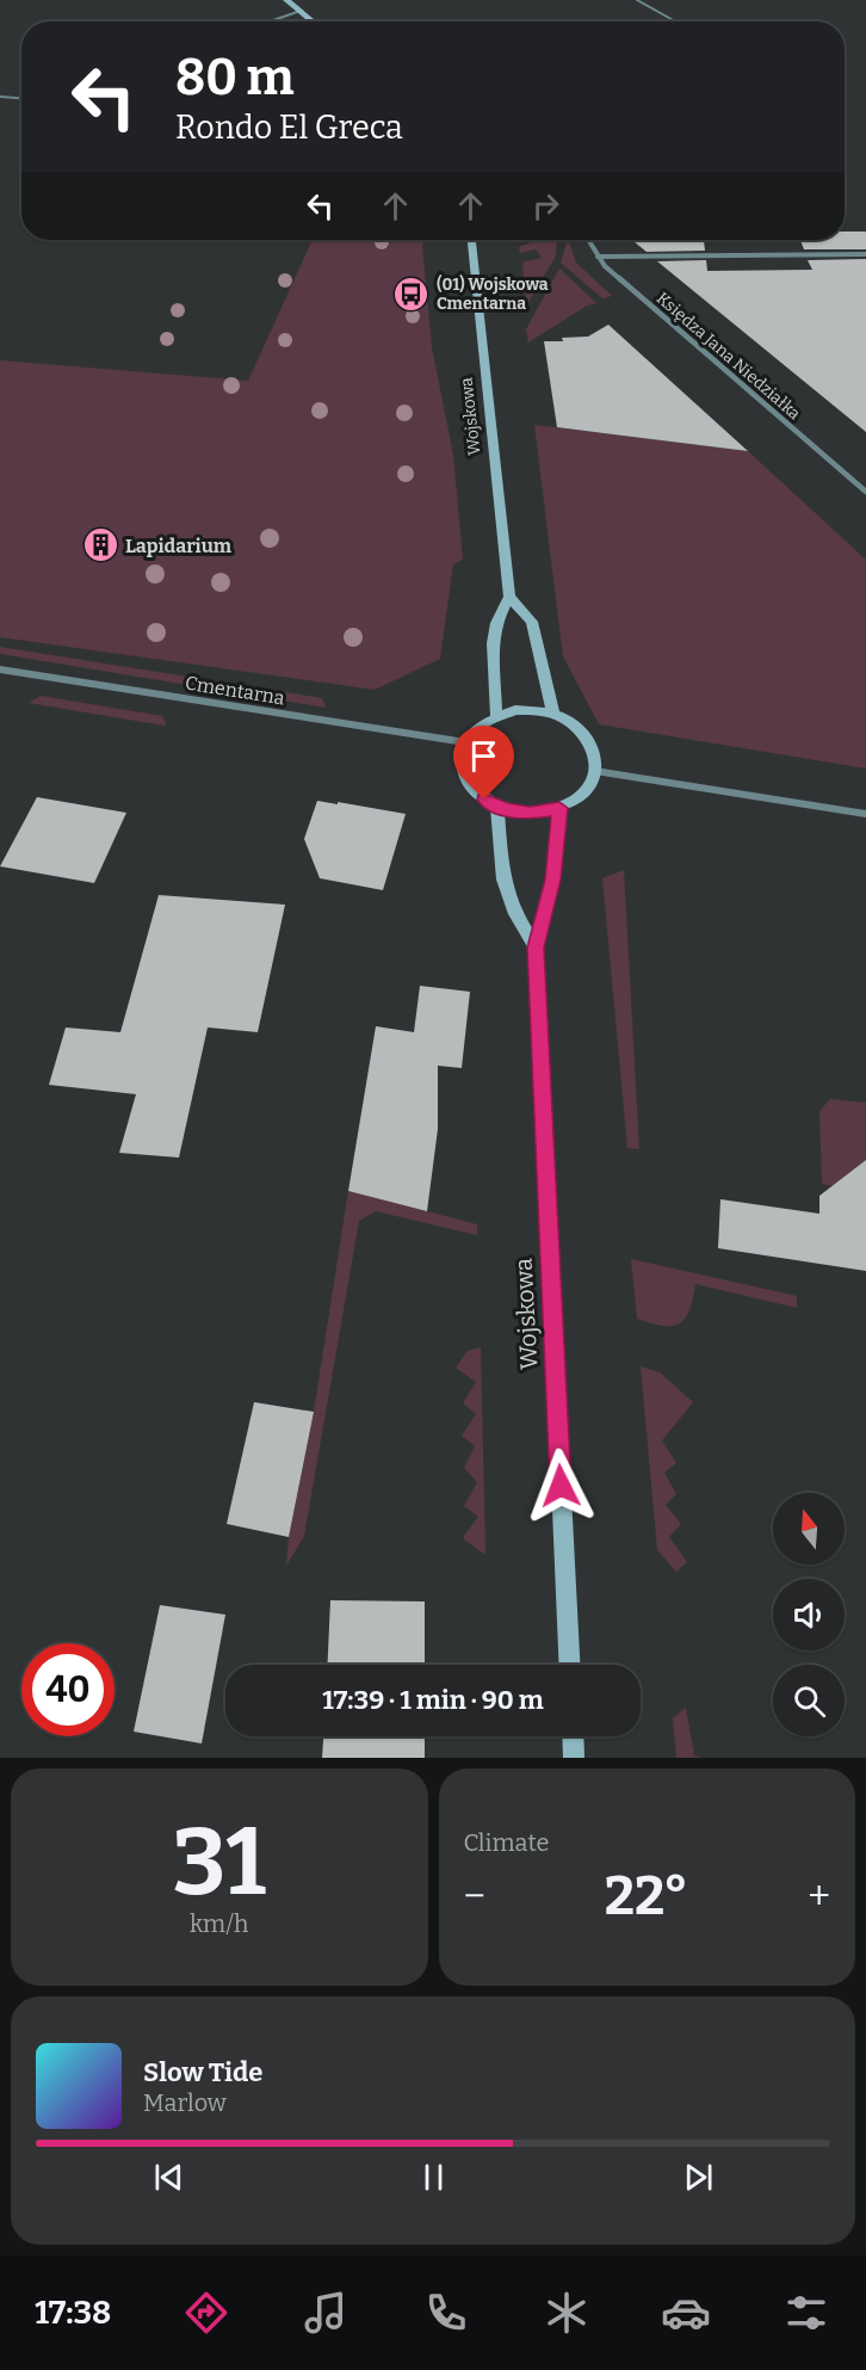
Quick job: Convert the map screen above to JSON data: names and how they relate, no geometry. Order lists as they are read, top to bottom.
{
  "streets": {
    "street": ["Księdza Jana Niedziałka", "Wojskowa", "Cmentarna"]
  },
  "crossings": [
    ["Wojskowa", "Cmentarna"]
  ],
  "places": {
    "bus stop": ["(01) Wojskowa Cmentarna"],
    "building": ["Lapidarium"]
  },
  "north": "top",
  "page": {
    "turn": ["80 m", "Rondo El Greca"],
    "limit": "40",
    "trip": "17:39 · 1 min · 90 m",
    "tile": [
      ["31", "km/h"],
      "Climate"
    ],
    "heat": ["−", "22°", "+"],
    "song": ["Slow Tide", "Marlow"],
    "tabs": "17:38"
  }
}
